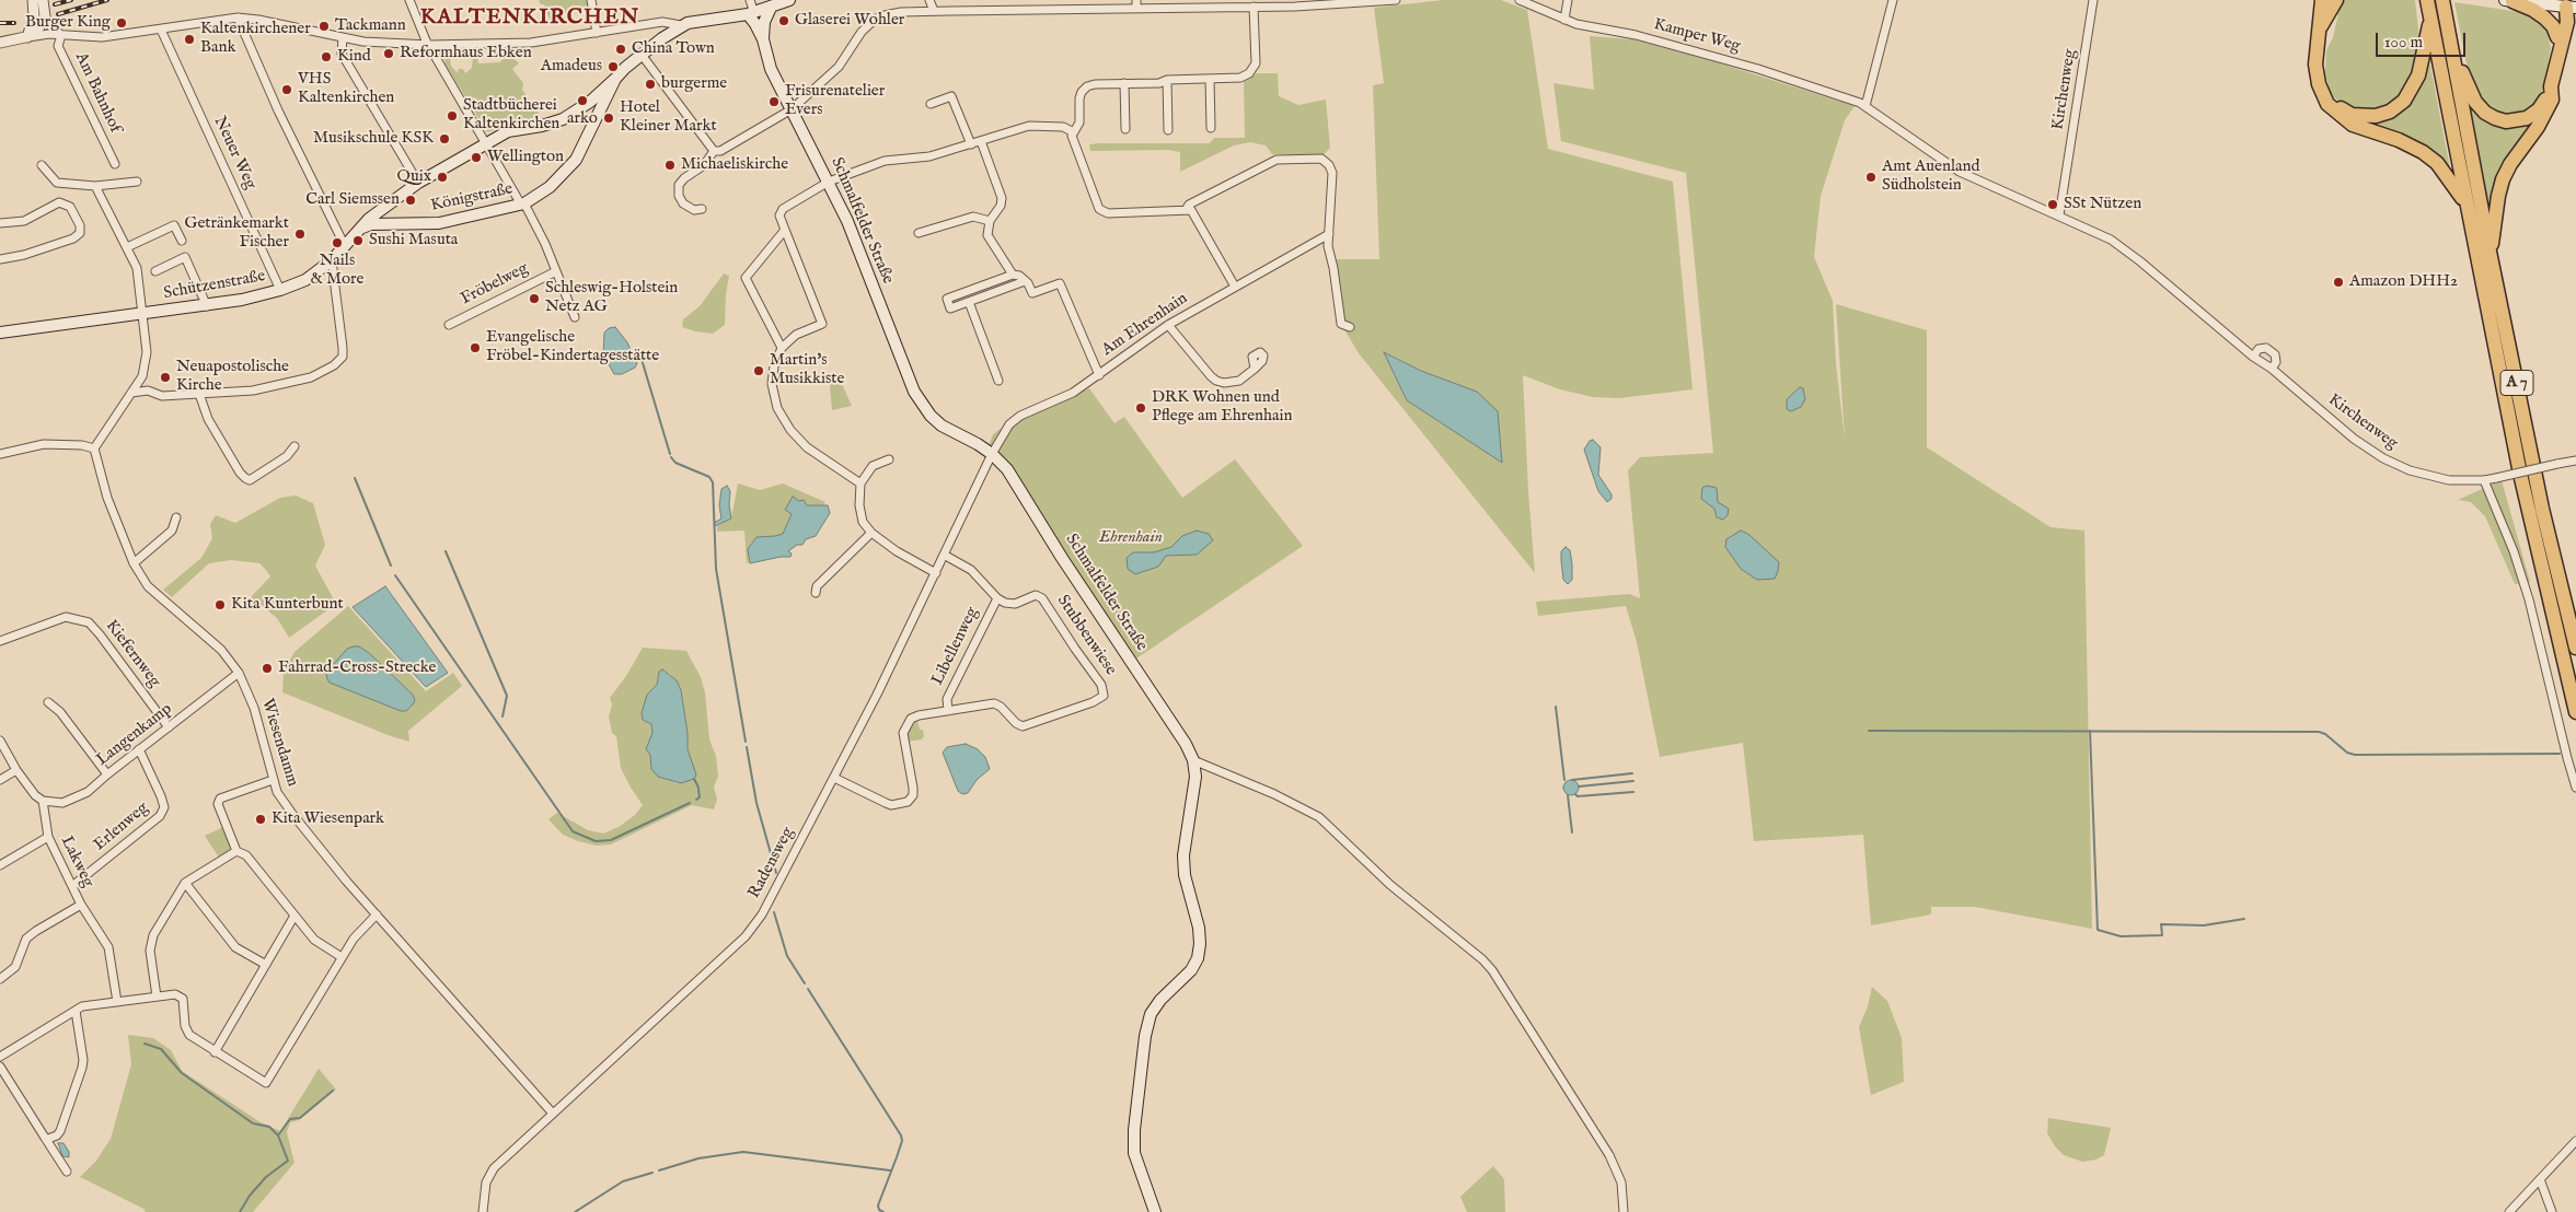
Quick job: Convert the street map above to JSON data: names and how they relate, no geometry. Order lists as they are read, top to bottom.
{
  "streets": {
    "highway": ["A 7"],
    "main road": ["Königstraße", "Schmalfelder Straße", "Schützenstraße"],
    "street": [
      "Kamper Weg",
      "Kirchenweg",
      "Am Bahnhof",
      "Neuer Weg",
      "Fröbelweg",
      "Am Ehrenhain",
      "Stubbenwiese",
      "Libellenweg",
      "Kiefernweg",
      "Langenkamp",
      "Wiesendamm",
      "Erlenweg",
      "Lakweg",
      "Radensweg"
    ]
  },
  "crossings": [
    ["Kamper Weg", "Kirchenweg"],
    ["Am Bahnhof", "Neuer Weg"],
    ["Am Bahnhof", "Königstraße"],
    ["Neuer Weg", "Schützenstraße"],
    ["Königstraße", "Schützenstraße"],
    ["Schmalfelder Straße", "Am Ehrenhain"],
    ["Schmalfelder Straße", "Radensweg"],
    ["Am Ehrenhain", "Radensweg"],
    ["Stubbenwiese", "Libellenweg"],
    ["Stubbenwiese", "Radensweg"],
    ["Kiefernweg", "Langenkamp"],
    ["Langenkamp", "Wiesendamm"],
    ["Langenkamp", "Erlenweg"],
    ["Langenkamp", "Lakweg"],
    ["Wiesendamm", "Radensweg"],
    ["Erlenweg", "Lakweg"]
  ],
  "districts": ["KALTENKIRCHEN"],
  "parks": ["Ehrenhain"],
  "places": [
    "Glaserei Wohler",
    "Burger King",
    "Tackmann",
    "Kaltenkirchener Bank",
    "China Town",
    "Reformhaus Ebken",
    "Kind",
    "Amadeus",
    "burgerme",
    "VHS Kaltenkirchen",
    "arko",
    "Frisurenatelier Evers",
    "Stadtbücherei Kaltenkirchen",
    "Hotel Kleiner Markt",
    "Musikschule KSK",
    "Wellington",
    "Michaeliskirche",
    "Quix",
    "Amt Auenland Südholstein",
    "Carl Siemssen",
    "SSt Nützen",
    "Getränkemarkt Fischer",
    "Sushi Masuta",
    "Nails & More",
    "Amazon DHH2",
    "Schleswig-Holstein Netz AG",
    "Evangelische Fröbel-Kindertagesstätte",
    "Martin's Musikkiste",
    "Neuapostolische Kirche",
    "DRK Wohnen und Pflege am Ehrenhain",
    "Kita Kunterbunt",
    "Fahrrad-Cross-Strecke",
    "Kita Wiesenpark"
  ],
  "scale_bar": "100 m"
}
